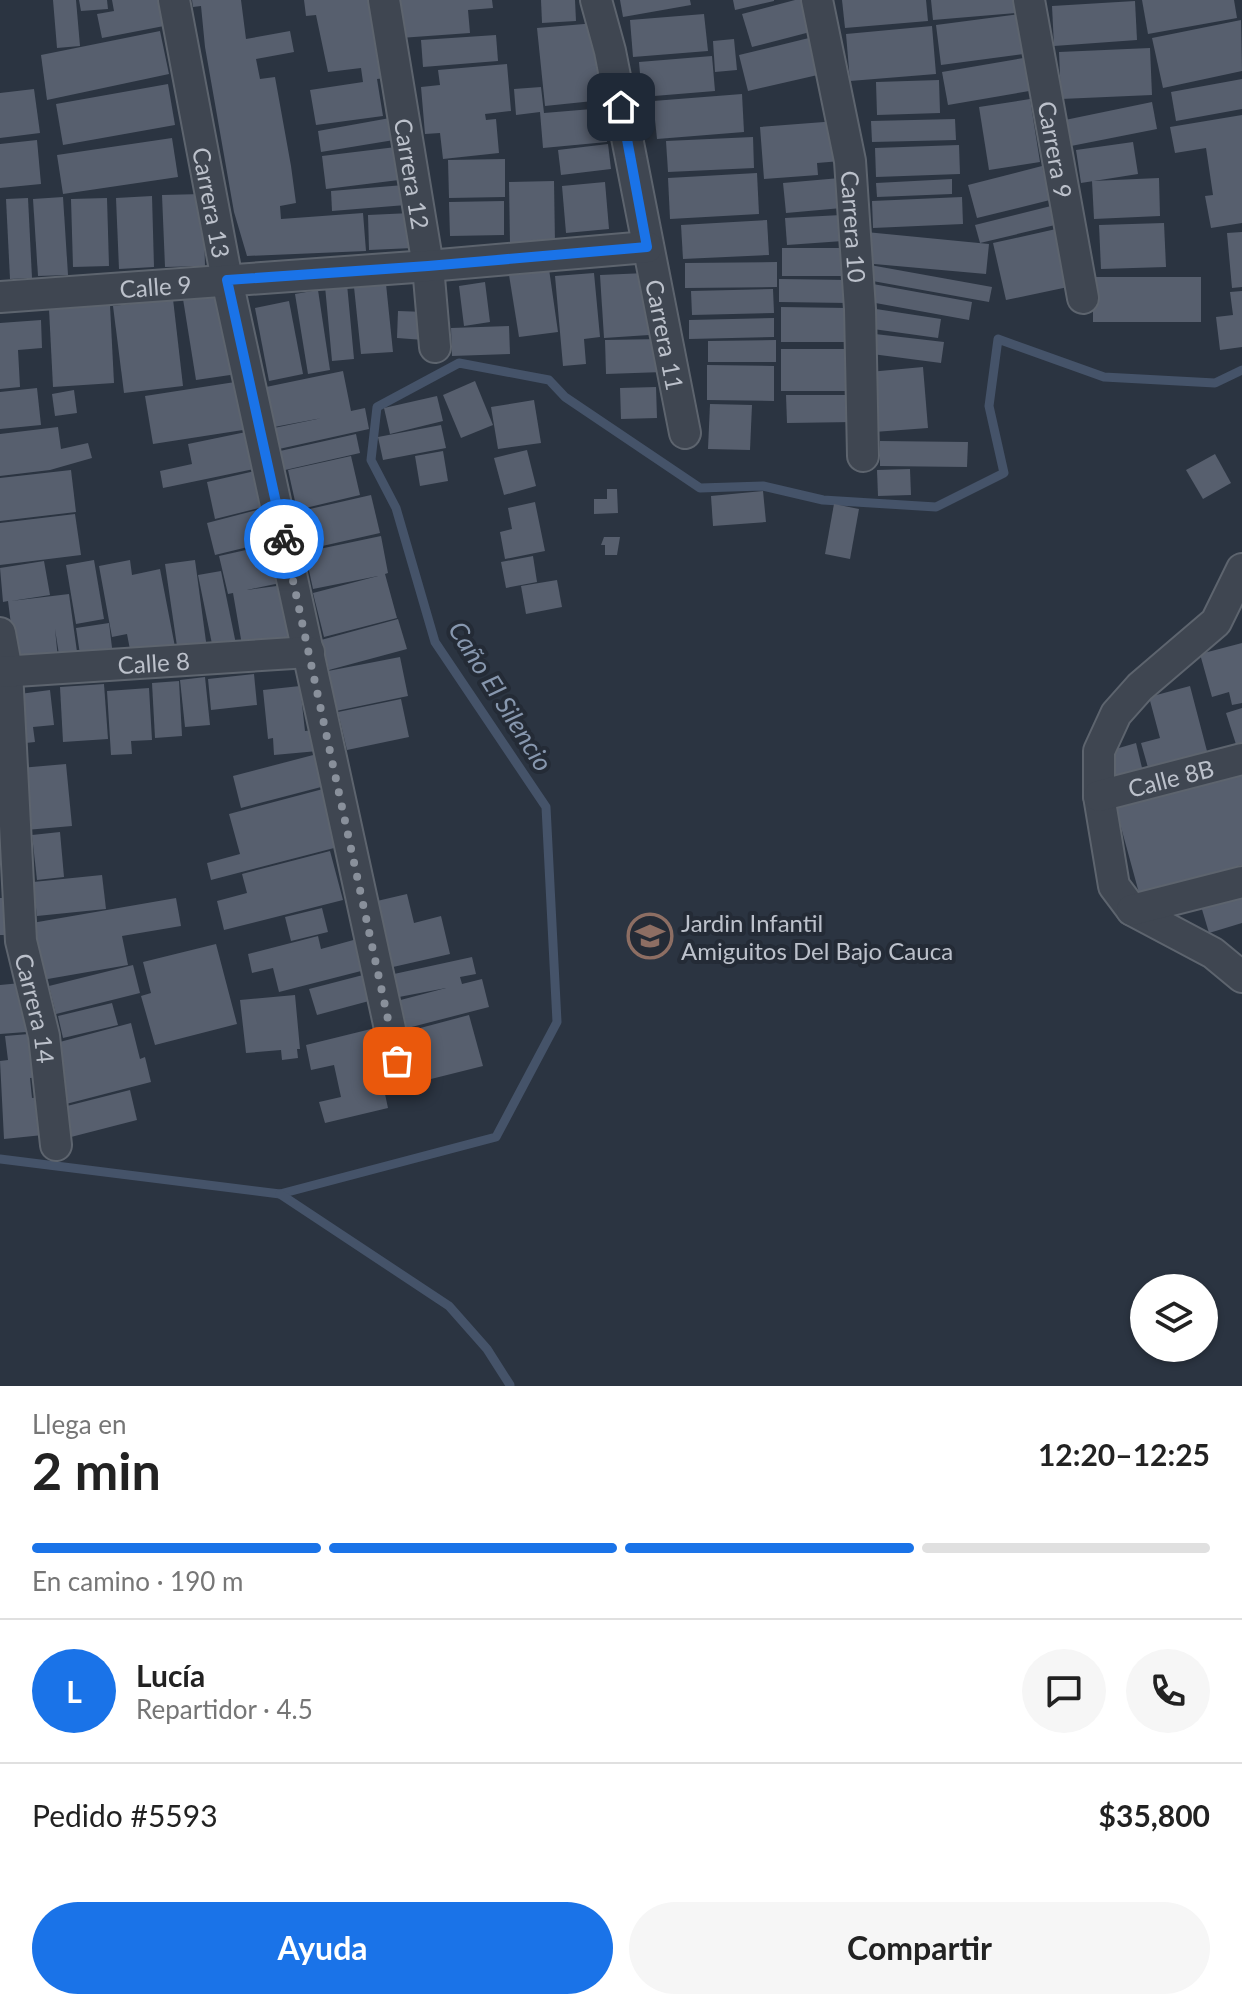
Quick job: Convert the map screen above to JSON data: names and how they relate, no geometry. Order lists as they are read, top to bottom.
{
  "streets": {
    "street": [
      "Carrera 9",
      "Carrera 12",
      "Carrera 13",
      "Carrera 10",
      "Calle 9",
      "Carrera 11",
      "Calle 8",
      "Calle 8B",
      "Carrera 14"
    ]
  },
  "crossings": [
    ["Carrera 12", "Calle 9"],
    ["Carrera 13", "Calle 9"],
    ["Carrera 13", "Calle 8"],
    ["Calle 9", "Carrera 11"],
    ["Calle 8", "Carrera 14"]
  ],
  "water": ["Caño El Silencio"],
  "places": {
    "school or university": ["Jardin Infantil Amiguitos Del Bajo Cauca"]
  },
  "page": {
    "heading": ["2 min", "Llega en", "12:20–12:25"],
    "panel": [
      "Lucía",
      "Repartidor · 4.5",
      "Pedido #5593",
      "$35,800"
    ],
    "bar": "En camino · 190 m",
    "round": "L",
    "buttons": ["Ayuda", "Compartir"]
  }
}
